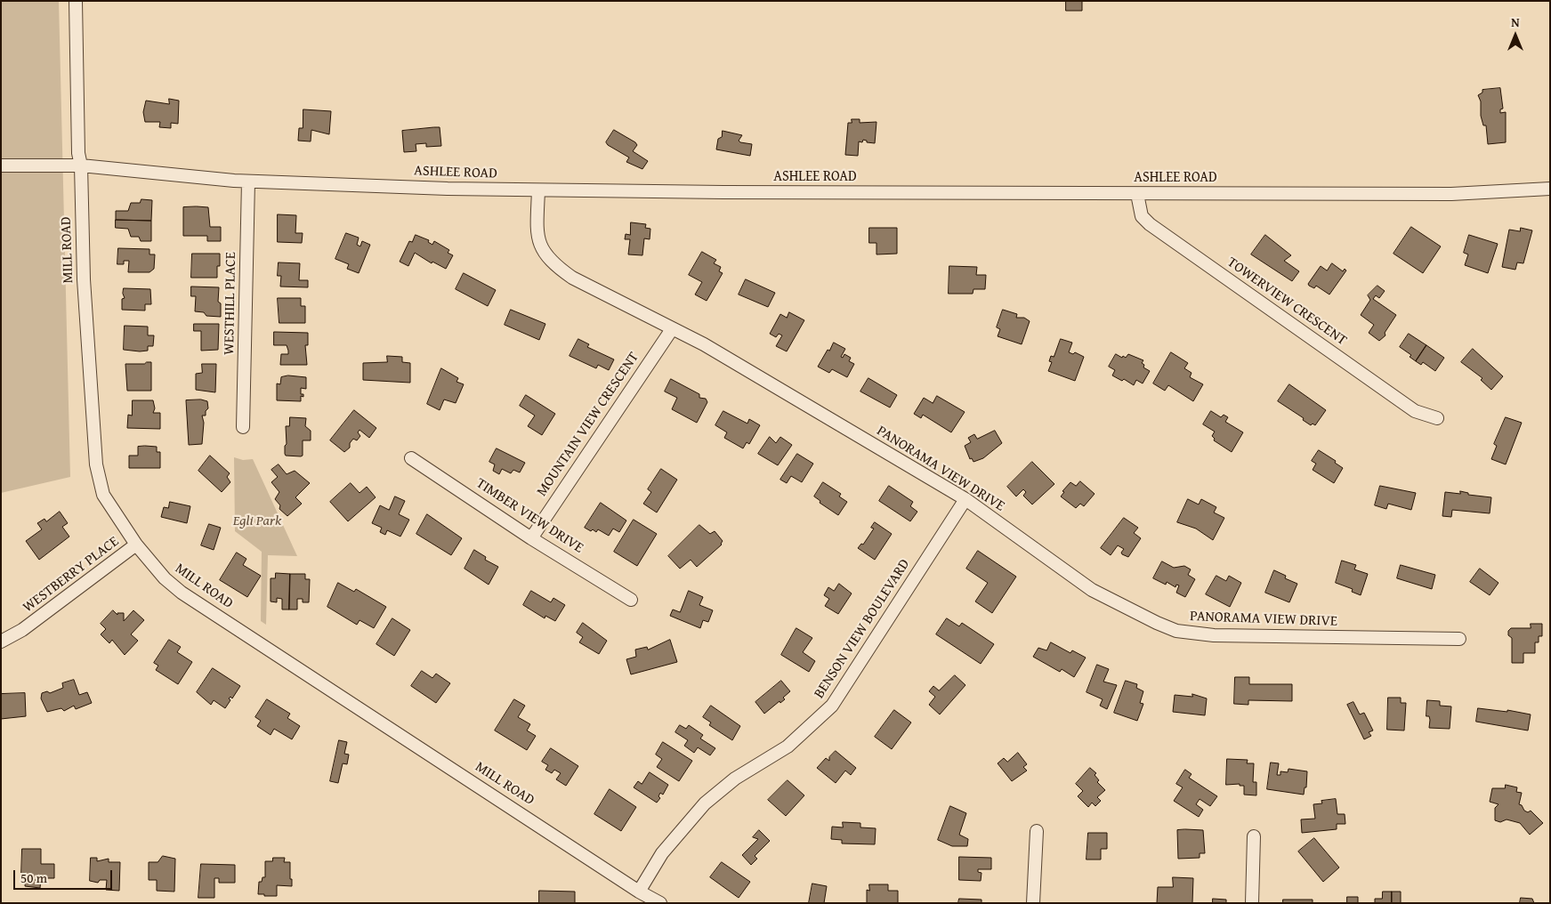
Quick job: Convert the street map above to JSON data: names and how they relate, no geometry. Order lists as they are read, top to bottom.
{
  "streets": {
    "street": [
      "ASHLEE ROAD",
      "MILL ROAD",
      "TOWERVIEW CRESCENT",
      "WESTHILL PLACE",
      "MOUNTAIN VIEW CRESCENT",
      "PANORAMA VIEW DRIVE",
      "TIMBER VIEW DRIVE",
      "WESTBERRY PLACE",
      "BENSON VIEW BOULEVARD"
    ]
  },
  "crossings": [
    ["ASHLEE ROAD", "MILL ROAD"],
    ["ASHLEE ROAD", "TOWERVIEW CRESCENT"],
    ["ASHLEE ROAD", "WESTHILL PLACE"],
    ["ASHLEE ROAD", "PANORAMA VIEW DRIVE"],
    ["MILL ROAD", "WESTBERRY PLACE"],
    ["MILL ROAD", "BENSON VIEW BOULEVARD"],
    ["MOUNTAIN VIEW CRESCENT", "PANORAMA VIEW DRIVE"],
    ["MOUNTAIN VIEW CRESCENT", "TIMBER VIEW DRIVE"],
    ["PANORAMA VIEW DRIVE", "BENSON VIEW BOULEVARD"]
  ],
  "parks": ["Egli Park"],
  "scale_bar": "50 m",
  "north": "top"
}
